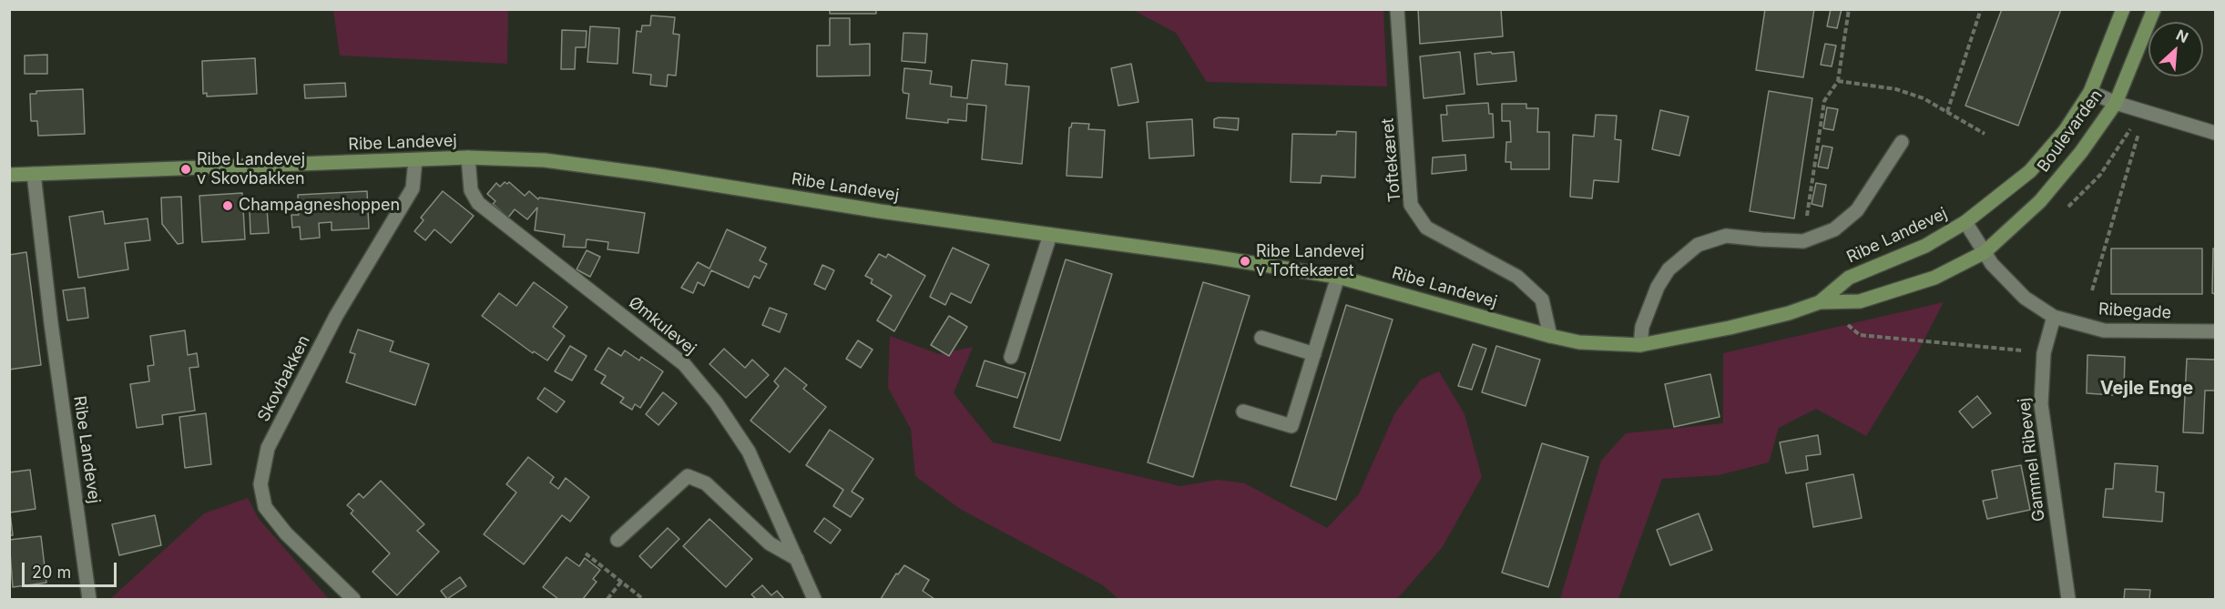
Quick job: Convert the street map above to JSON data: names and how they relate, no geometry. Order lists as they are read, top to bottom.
{
  "streets": {
    "main road": ["Boulevarden", "Ribe Landevej"],
    "street": [
      "Toftekæret",
      "Ribegade",
      "Ømkulevej",
      "Skovbakken",
      "Gammel Ribevej"
    ]
  },
  "crossings": [
    ["Boulevarden", "Ribe Landevej"],
    ["Boulevarden", "Ribegade"],
    ["Ribe Landevej", "Toftekæret"],
    ["Ribe Landevej", "Ribegade"],
    ["Ribe Landevej", "Ømkulevej"],
    ["Ribe Landevej", "Skovbakken"],
    ["Ribegade", "Gammel Ribevej"]
  ],
  "districts": ["Vejle Enge"],
  "places": ["Ribe Landevej v Skovbakken", "Champagneshoppen", "Ribe Landevej v Toftekæret"],
  "scale_bar": "20 m",
  "north": "top right"
}
